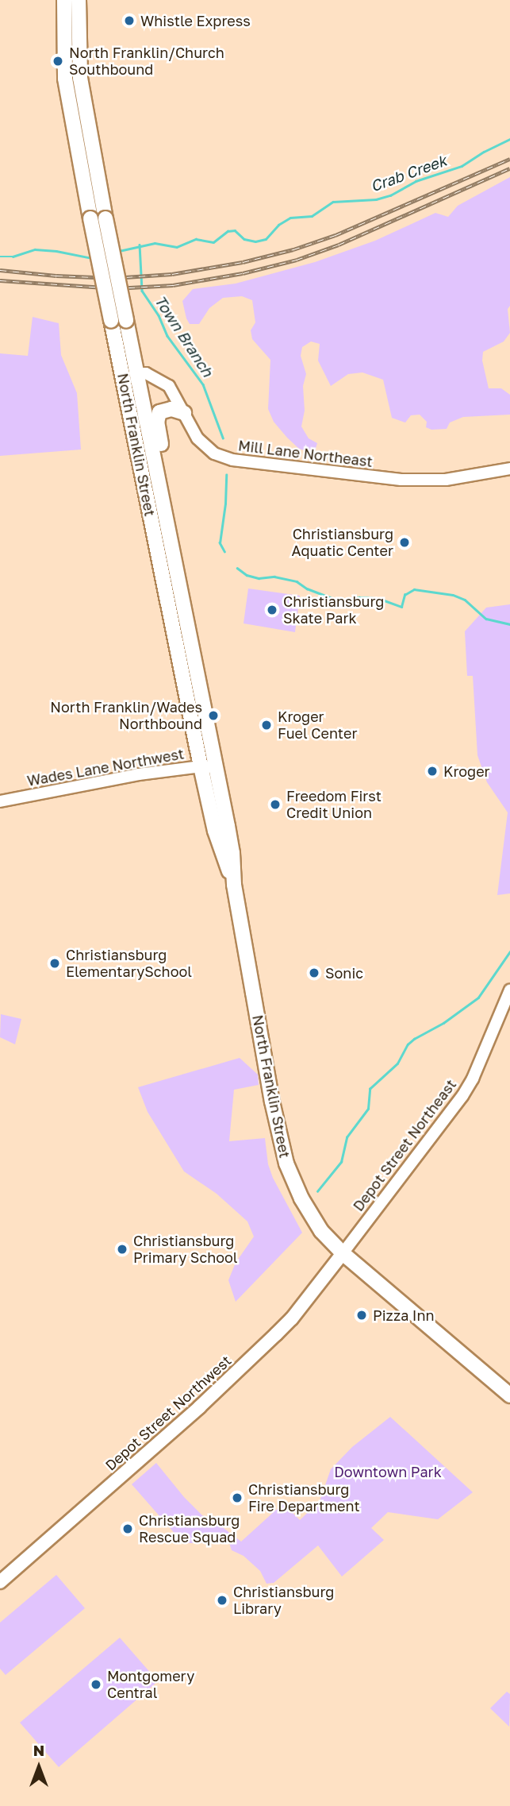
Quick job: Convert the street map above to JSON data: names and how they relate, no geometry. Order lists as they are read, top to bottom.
{
  "streets": {
    "main road": ["North Franklin Street", "Depot Street Northwest"],
    "street": ["Mill Lane Northeast", "Wades Lane Northwest", "Depot Street Northeast"]
  },
  "crossings": [
    ["North Franklin Street", "Mill Lane Northeast"],
    ["North Franklin Street", "Wades Lane Northwest"],
    ["North Franklin Street", "Depot Street Northeast"],
    ["North Franklin Street", "Depot Street Northwest"],
    ["Depot Street Northeast", "Depot Street Northwest"]
  ],
  "water": ["Crab Creek", "Town Branch"],
  "parks": ["Downtown Park"],
  "places": [
    "Whistle Express",
    "North Franklin/Church Southbound",
    "Christiansburg Aquatic Center",
    "Christiansburg Skate Park",
    "North Franklin/Wades Northbound",
    "Kroger Fuel Center",
    "Kroger",
    "Freedom First Credit Union",
    "Christiansburg ElementarySchool",
    "Sonic",
    "Christiansburg Primary School",
    "Pizza Inn",
    "Christiansburg Fire Department",
    "Christiansburg Rescue Squad",
    "Christiansburg Library",
    "Montgomery Central"
  ],
  "north": "top"
}
